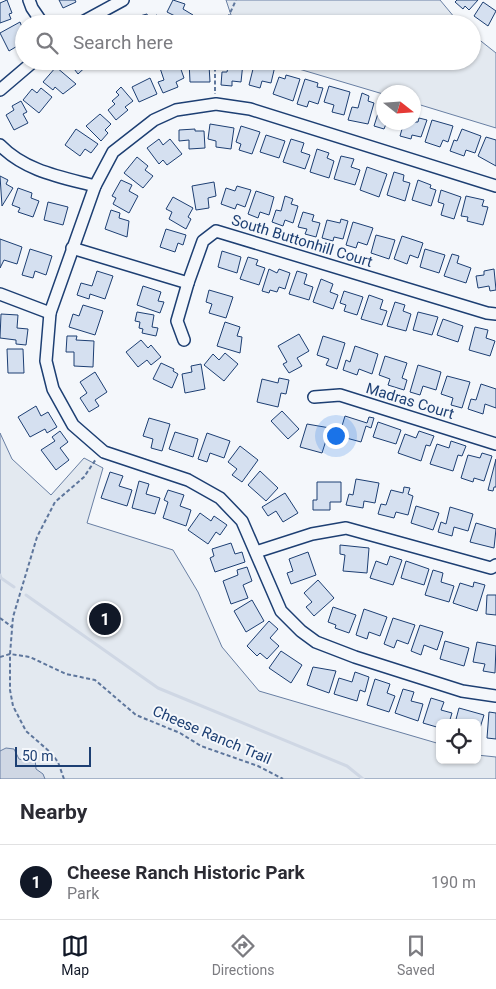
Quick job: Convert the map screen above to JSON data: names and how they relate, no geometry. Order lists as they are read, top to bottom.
{
  "streets": {
    "street": ["South Buttonhill Court", "Madras Court"],
    "path": ["Cheese Ranch Trail"]
  },
  "scale_bar": "50 m",
  "north": "right",
  "page": {
    "search": "Search here",
    "pins": "1",
    "scale": "50 m",
    "heading": "Nearby",
    "list": [
      {
        "mark": "1",
        "name": "Cheese Ranch Historic Park",
        "note": "Park",
        "value": "190 m"
      }
    ],
    "nav": ["Map", "Directions", "Saved"]
  }
}
